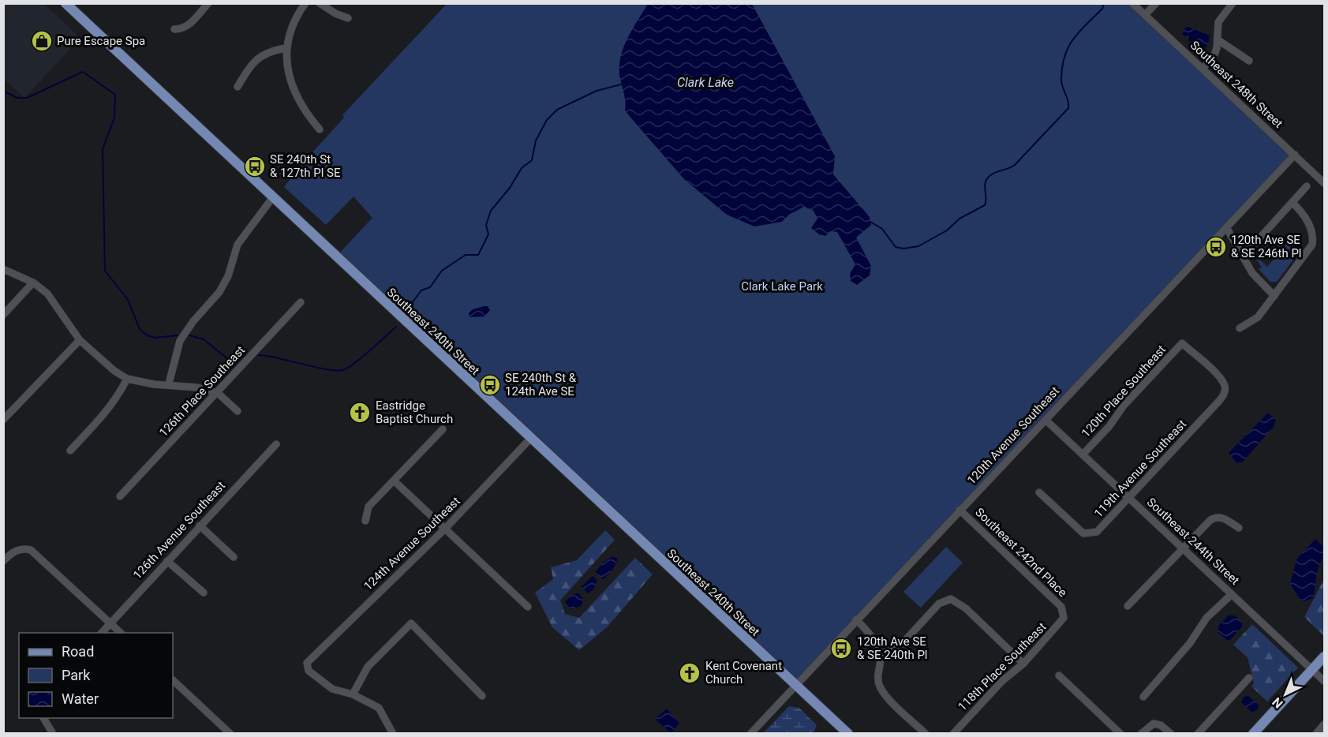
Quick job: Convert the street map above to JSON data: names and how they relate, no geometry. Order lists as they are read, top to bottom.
{
  "streets": {
    "main road": ["Southeast 240th Street"],
    "street": [
      "Southeast 248th Street",
      "126th Place Southeast",
      "120th Place Southeast",
      "120th Avenue Southeast",
      "119th Avenue Southeast",
      "126th Avenue Southeast",
      "Southeast 244th Street",
      "124th Avenue Southeast",
      "Southeast 242nd Place",
      "118th Place Southeast"
    ]
  },
  "crossings": [
    ["Southeast 248th Street", "120th Avenue Southeast"],
    ["Southeast 240th Street", "120th Avenue Southeast"],
    ["Southeast 240th Street", "124th Avenue Southeast"],
    ["120th Place Southeast", "119th Avenue Southeast"],
    ["120th Place Southeast", "Southeast 244th Street"],
    ["120th Avenue Southeast", "Southeast 244th Street"],
    ["120th Avenue Southeast", "Southeast 242nd Place"],
    ["119th Avenue Southeast", "Southeast 244th Street"],
    ["Southeast 242nd Place", "118th Place Southeast"]
  ],
  "water": ["Clark Lake"],
  "parks": ["Clark Lake Park"],
  "places": {
    "shop": ["Pure Escape Spa"],
    "bus stop": [
      "SE 240th St & 127th Pl SE",
      "120th Ave SE & SE 246th Pl",
      "SE 240th St & 124th Ave SE",
      "120th Ave SE & SE 240th Pl"
    ],
    "church": ["Eastridge Baptist Church", "Kent Covenant Church"]
  },
  "legend": ["Road", "Park", "Water"],
  "north": "bottom left"
}
